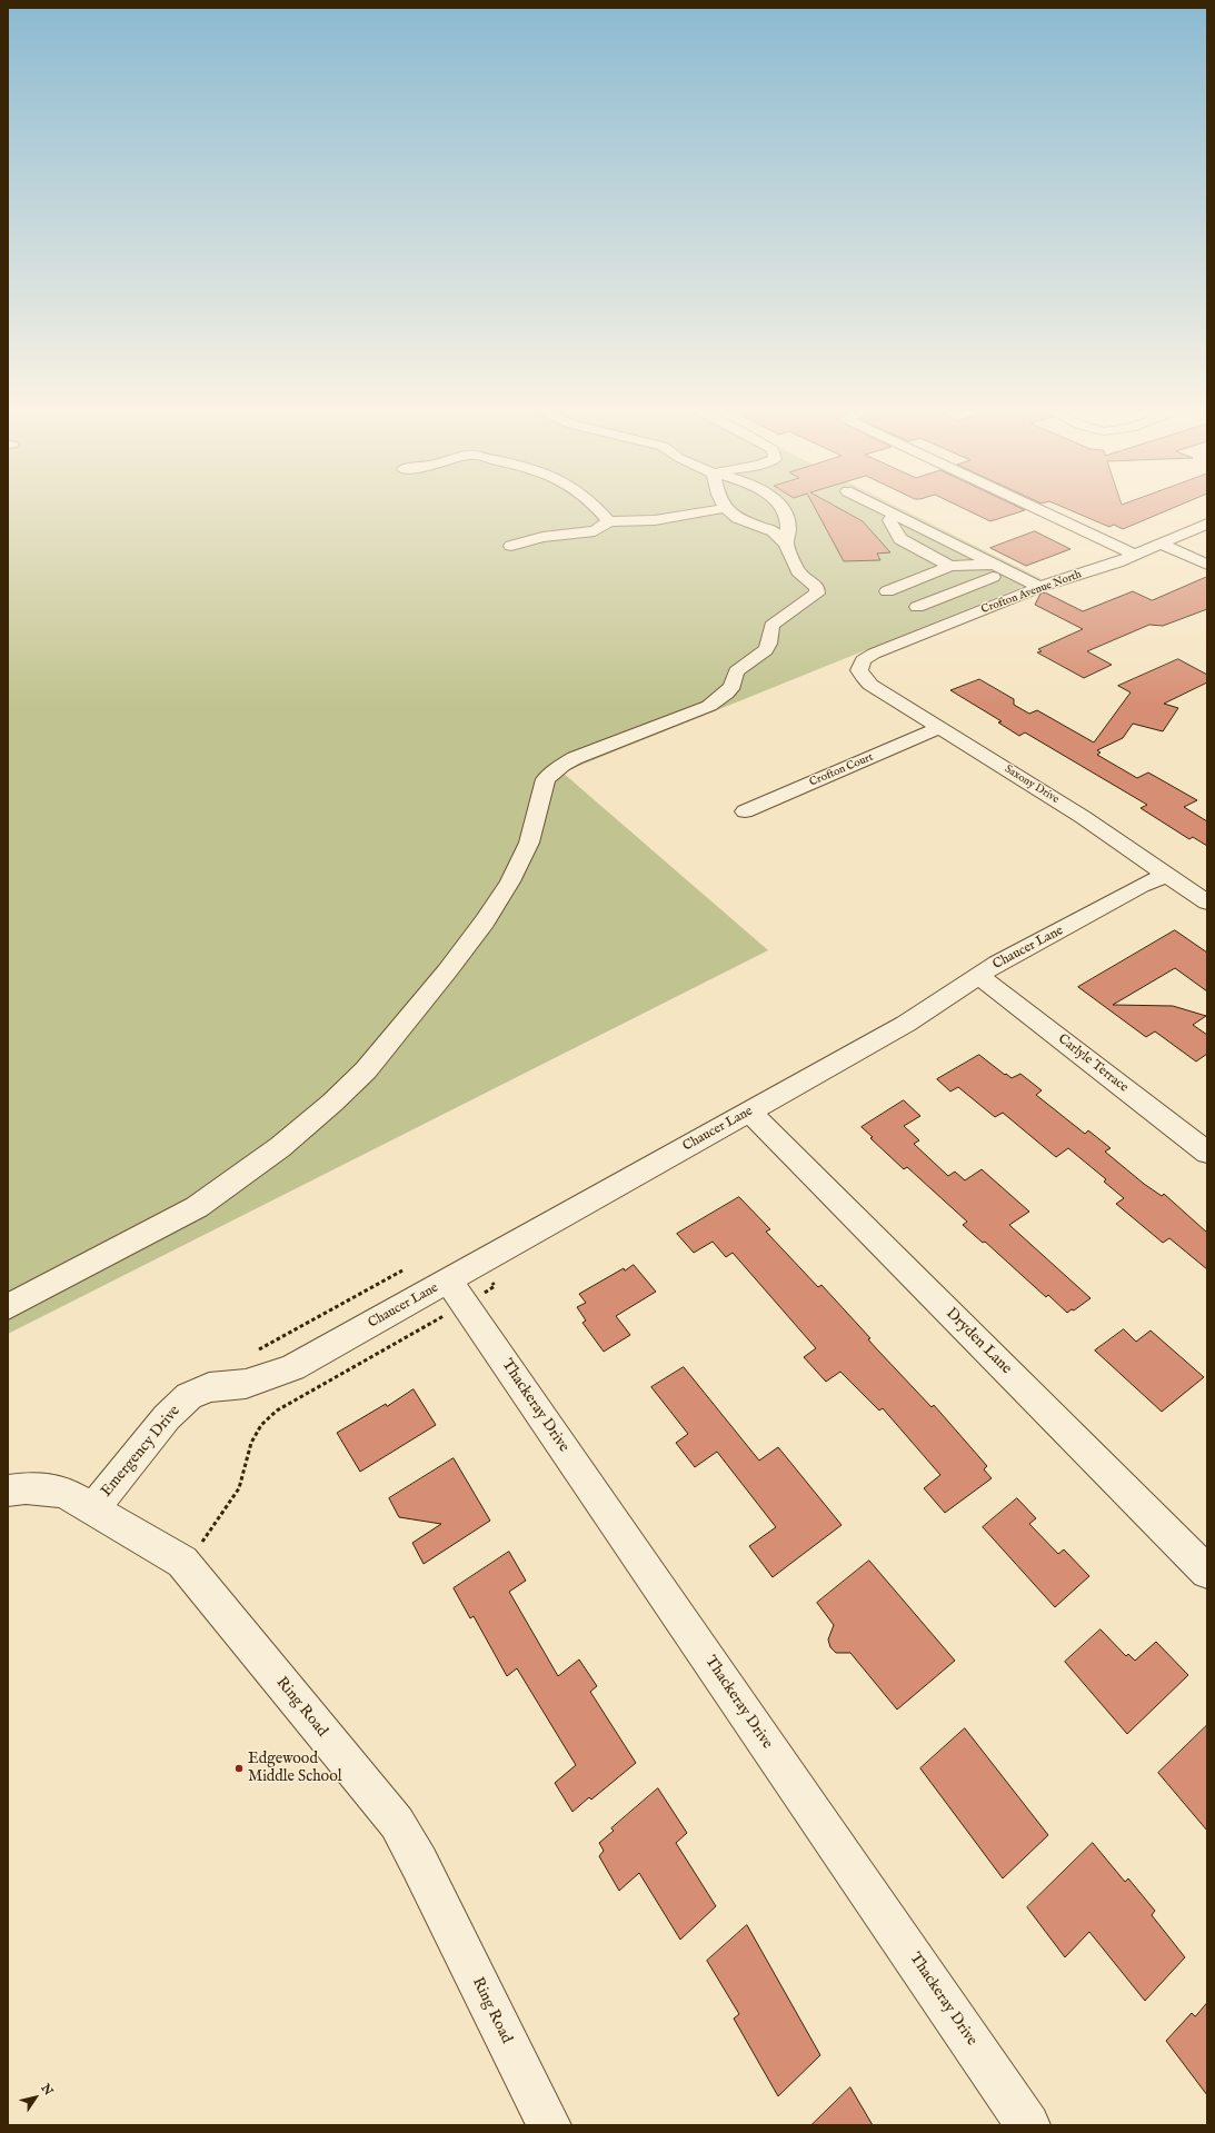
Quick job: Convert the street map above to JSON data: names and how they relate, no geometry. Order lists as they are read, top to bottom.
{
  "streets": {
    "street": [
      "Crofton Avenue North",
      "Crofton Court",
      "Saxony Drive",
      "Chaucer Lane",
      "Carlyle Terrace",
      "Dryden Lane",
      "Thackeray Drive",
      "Emergency Drive",
      "Ring Road"
    ]
  },
  "crossings": [
    ["Crofton Avenue North", "Saxony Drive"],
    ["Crofton Court", "Saxony Drive"],
    ["Saxony Drive", "Chaucer Lane"],
    ["Chaucer Lane", "Carlyle Terrace"],
    ["Chaucer Lane", "Dryden Lane"],
    ["Chaucer Lane", "Thackeray Drive"],
    ["Chaucer Lane", "Emergency Drive"],
    ["Emergency Drive", "Ring Road"]
  ],
  "places": ["Edgewood Middle School"],
  "north": "top right"
}
